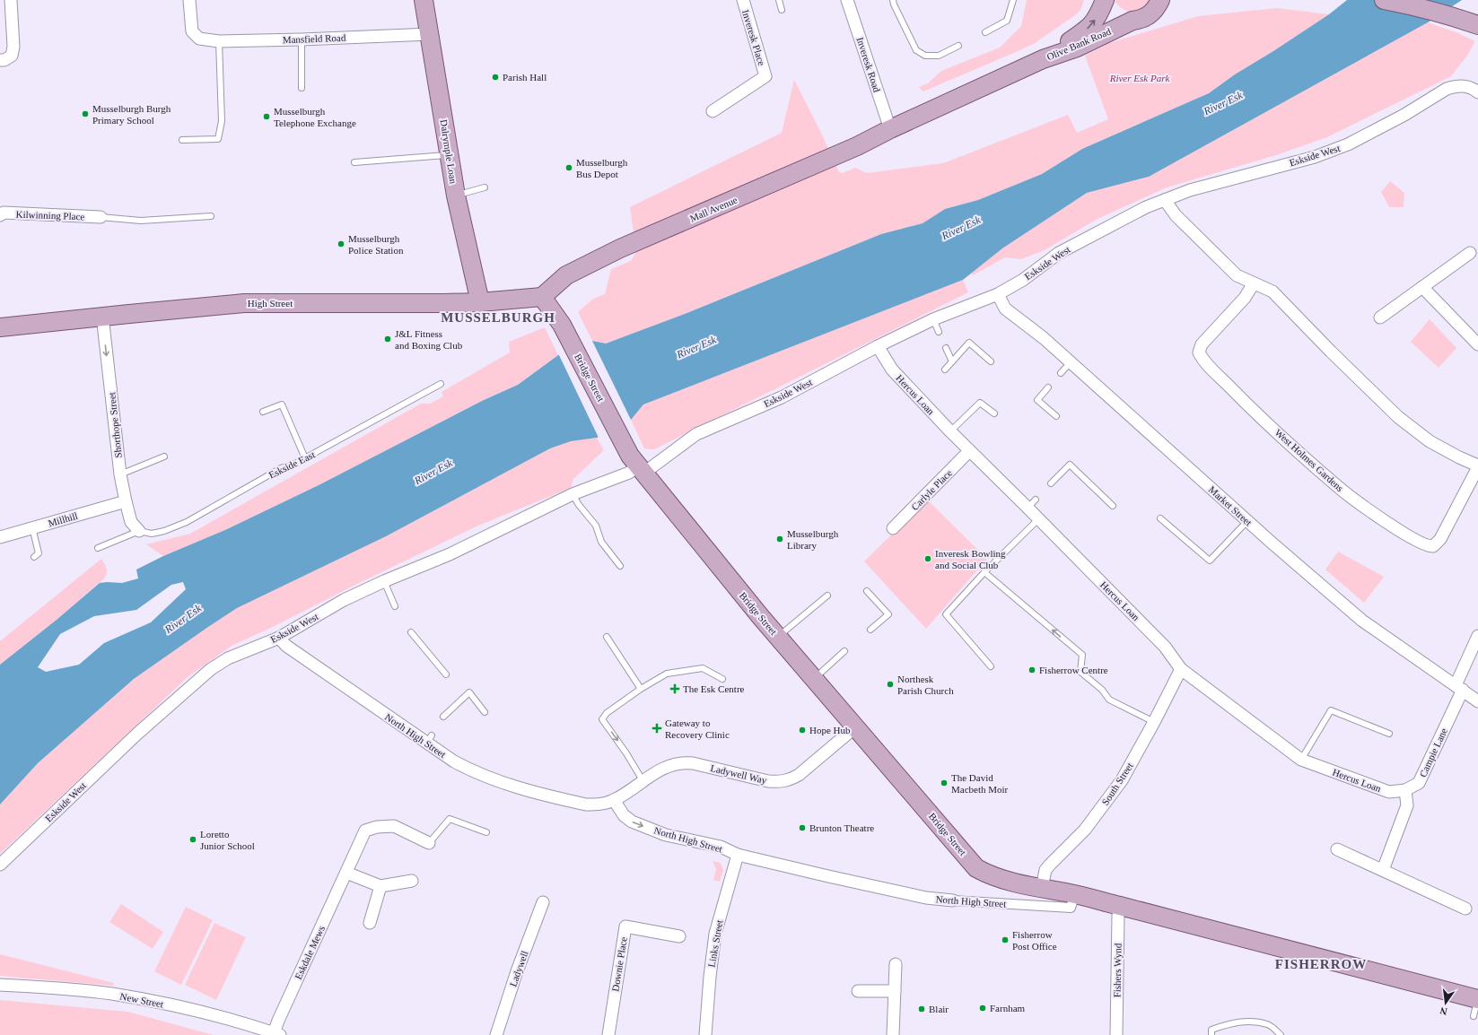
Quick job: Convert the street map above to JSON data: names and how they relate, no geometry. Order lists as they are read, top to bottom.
{
  "streets": {
    "main road": [
      "Olive Bank Road",
      "Dalrymple Loan",
      "Mall Avenue",
      "High Street",
      "Bridge Street"
    ],
    "street": [
      "Inveresk Place",
      "Mansfield Road",
      "Inveresk Road",
      "Eskside West",
      "Kilwinning Place",
      "Hercus Loan",
      "Shorthope Street",
      "West Holmes Gardens",
      "Carlyle Place",
      "Market Street",
      "Millhill",
      "North High Street",
      "Campie Lane",
      "Ladywell Way",
      "South Street",
      "Links Street",
      "Eskdale Mews",
      "Downie Place",
      "Ladywell",
      "Fishers Wynd",
      "New Street"
    ],
    "lane": ["Eskside East"]
  },
  "crossings": [
    ["Mansfield Road", "Dalrymple Loan"],
    ["Olive Bank Road", "Mall Avenue"],
    ["Inveresk Road", "Mall Avenue"],
    ["Dalrymple Loan", "High Street"],
    ["Eskside West", "Bridge Street"],
    ["Eskside West", "Hercus Loan"],
    ["Eskside West", "West Holmes Gardens"],
    ["Eskside West", "Market Street"],
    ["Eskside West", "North High Street"],
    ["Mall Avenue", "High Street"],
    ["Mall Avenue", "Bridge Street"],
    ["High Street", "Bridge Street"],
    ["High Street", "Shorthope Street"],
    ["Bridge Street", "Ladywell Way"],
    ["Bridge Street", "South Street"],
    ["Hercus Loan", "Carlyle Place"],
    ["Hercus Loan", "Campie Lane"],
    ["Hercus Loan", "South Street"],
    ["Shorthope Street", "Eskside East"],
    ["Shorthope Street", "Millhill"],
    ["Market Street", "Campie Lane"],
    ["North High Street", "Ladywell Way"],
    ["North High Street", "Links Street"],
    ["Eskdale Mews", "New Street"]
  ],
  "one_way": ["Shorthope Street"],
  "districts": ["MUSSELBURGH", "FISHERROW"],
  "water": ["River Esk"],
  "parks": ["River Esk Park"],
  "places": {
    "other": [
      "Parish Hall",
      "Musselburgh Burgh Primary School",
      "Musselburgh Telephone Exchange",
      "Musselburgh Bus Depot",
      "Musselburgh Police Station",
      "J&L Fitness and Boxing Club",
      "Musselburgh Library",
      "Inveresk Bowling and Social Club",
      "Fisherrow Centre",
      "Northesk Parish Church",
      "Hope Hub",
      "The David Macbeth Moir",
      "Brunton Theatre",
      "Loretto Junior School",
      "Fisherrow Post Office",
      "Farnham",
      "Blair"
    ],
    "health": ["The Esk Centre", "Gateway to Recovery Clinic"]
  },
  "north": "bottom"
}
